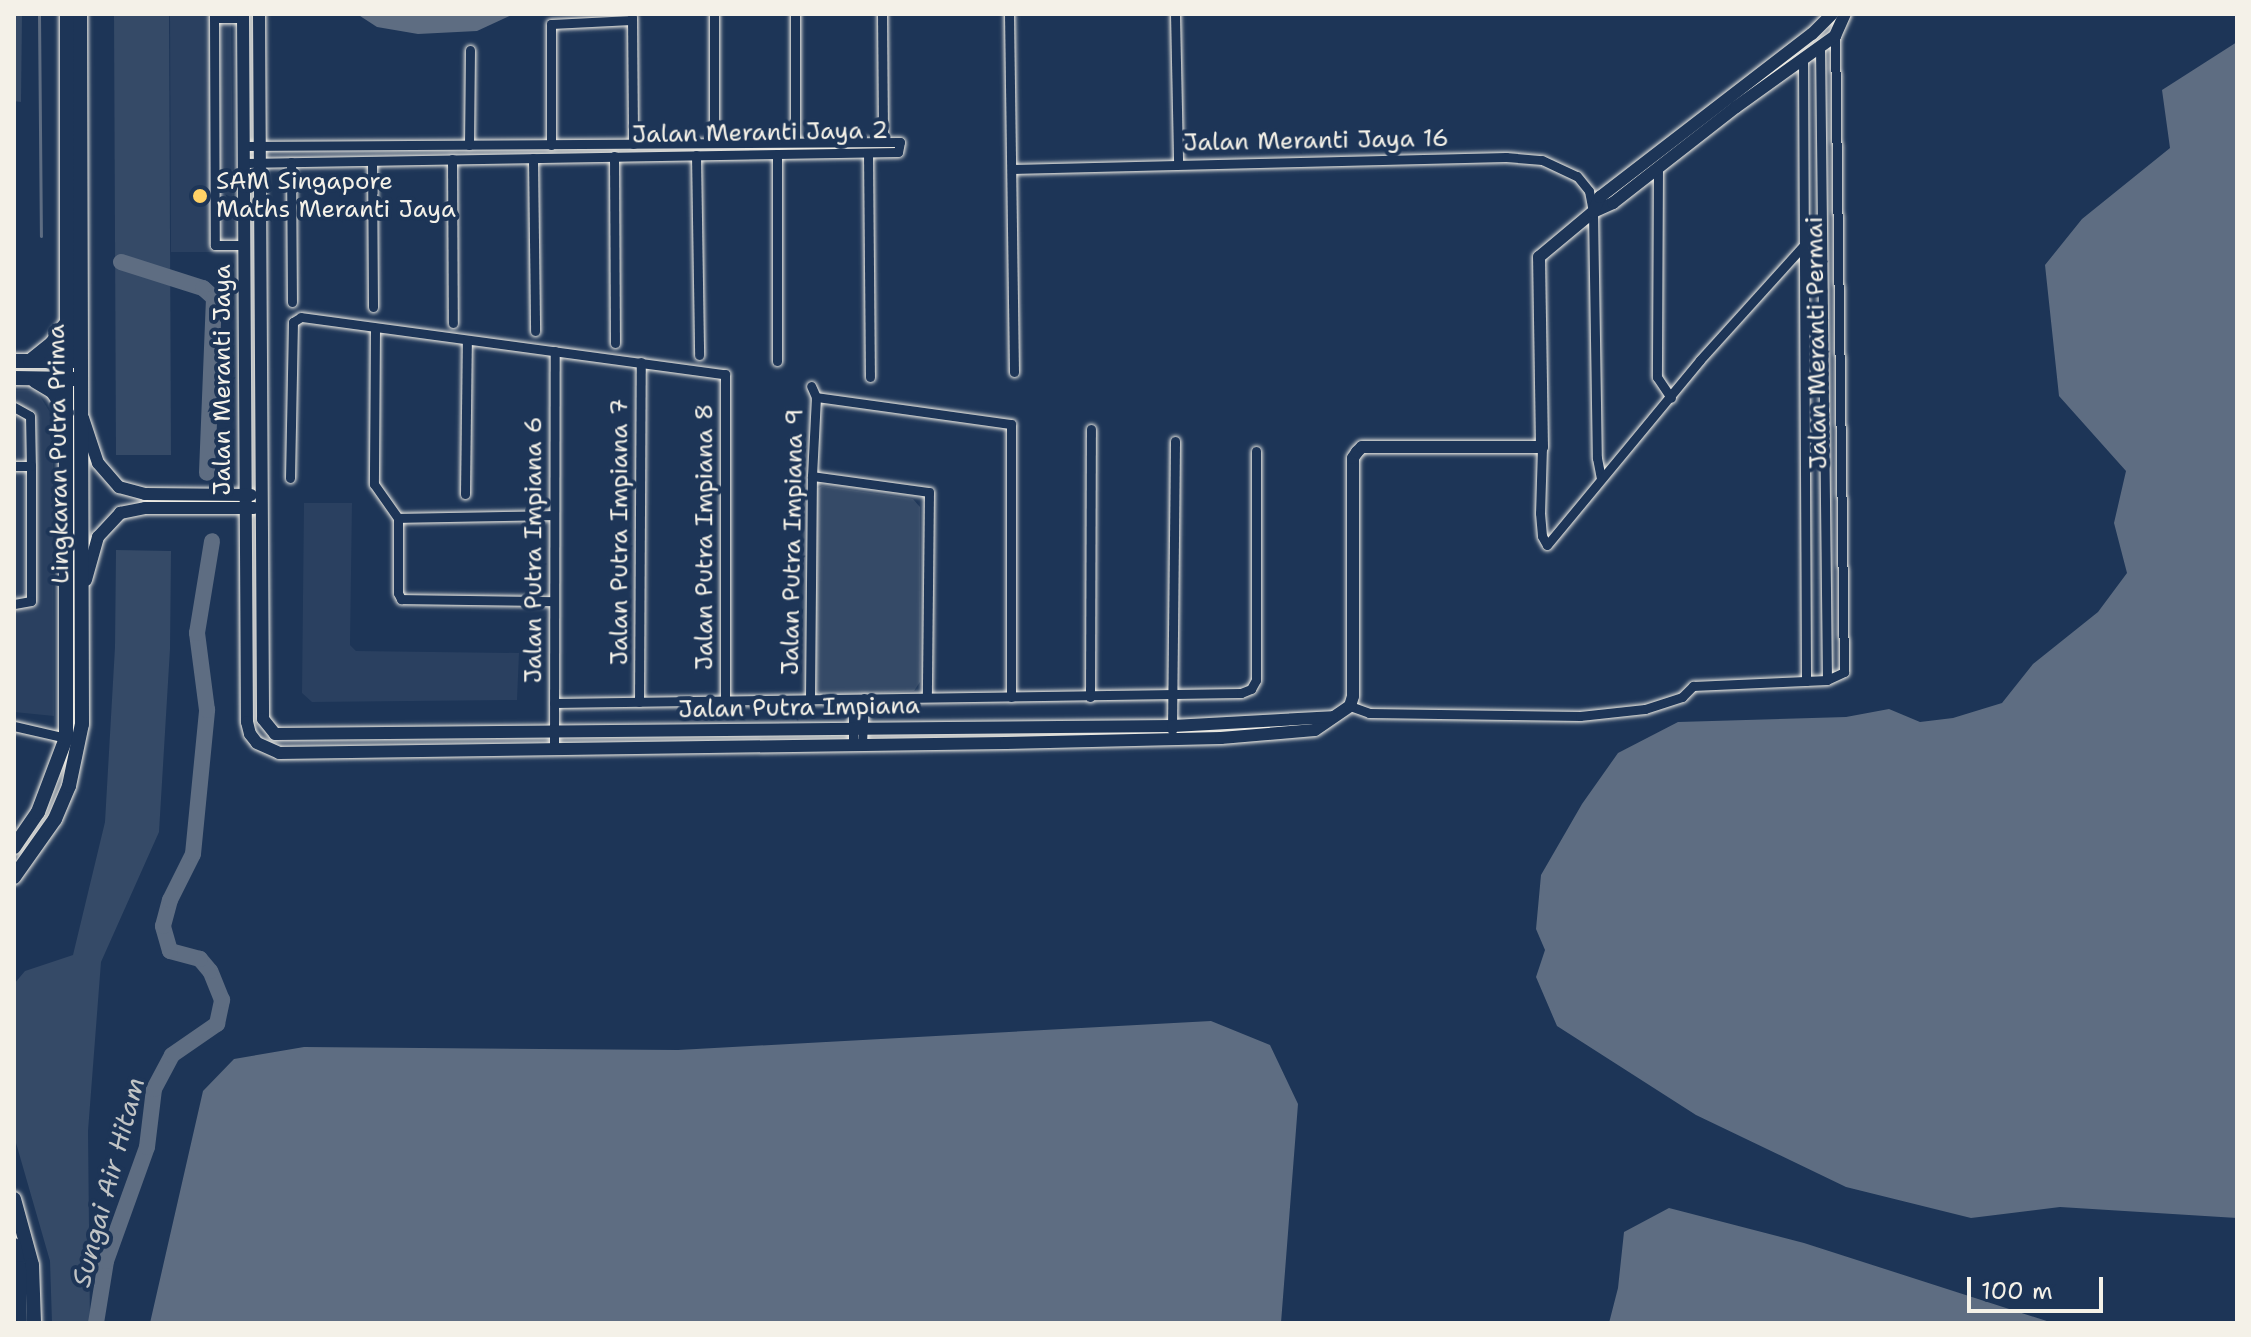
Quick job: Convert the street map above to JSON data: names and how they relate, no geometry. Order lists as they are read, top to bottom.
{
  "streets": {
    "main road": ["Lingkaran Putra Prima"],
    "street": [
      "Jalan Meranti Jaya 2",
      "Jalan Meranti Jaya 16",
      "Jalan Meranti Permai",
      "Jalan Meranti Jaya",
      "Jalan Putra Impiana 7",
      "Jalan Putra Impiana 8",
      "Jalan Putra Impiana 9",
      "Jalan Putra Impiana 6",
      "Jalan Putra Impiana"
    ]
  },
  "crossings": [
    ["Jalan Meranti Jaya 2", "Jalan Meranti Jaya"],
    ["Jalan Meranti Jaya", "Jalan Putra Impiana"],
    ["Jalan Putra Impiana 7", "Jalan Putra Impiana 8"],
    ["Jalan Putra Impiana 6", "Jalan Putra Impiana"]
  ],
  "water": ["Sungai Air Hitam"],
  "places": ["SAM Singapore Maths Meranti Jaya"],
  "scale_bar": "100 m"
}
